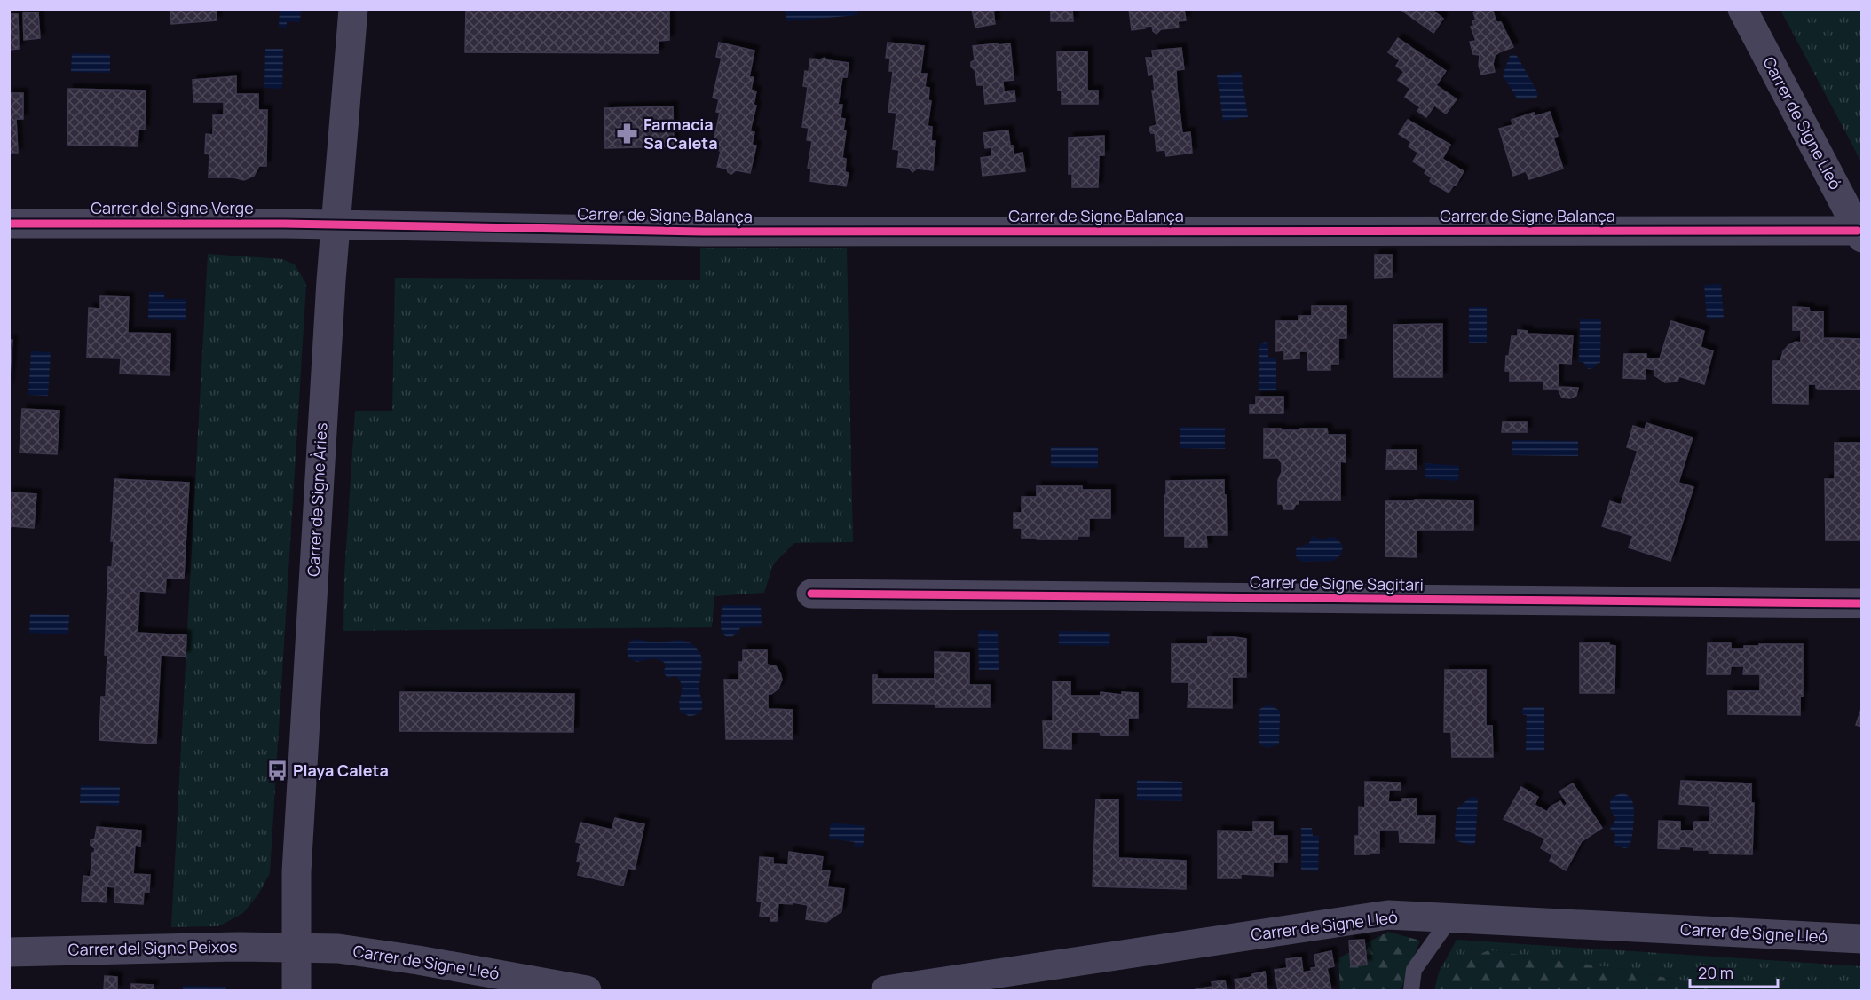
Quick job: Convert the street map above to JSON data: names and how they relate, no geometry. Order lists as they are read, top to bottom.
{
  "streets": {
    "street": [
      "Carrer de Signe Lleó",
      "Carrer del Signe Verge",
      "Carrer de Signe Balança",
      "Carrer de Signe Àries",
      "Carrer de Signe Sagitari",
      "Carrer del Signe Peixos"
    ]
  },
  "crossings": [
    ["Carrer de Signe Lleó", "Carrer de Signe Balança"],
    ["Carrer de Signe Lleó", "Carrer de Signe Àries"],
    ["Carrer de Signe Lleó", "Carrer del Signe Peixos"],
    ["Carrer del Signe Verge", "Carrer de Signe Balança"],
    ["Carrer del Signe Verge", "Carrer de Signe Àries"],
    ["Carrer de Signe Balança", "Carrer de Signe Àries"],
    ["Carrer de Signe Àries", "Carrer del Signe Peixos"]
  ],
  "places": {
    "pharmacy": ["Farmacia Sa Caleta"],
    "bus stop": ["Playa Caleta"]
  },
  "scale_bar": "20 m"
}
